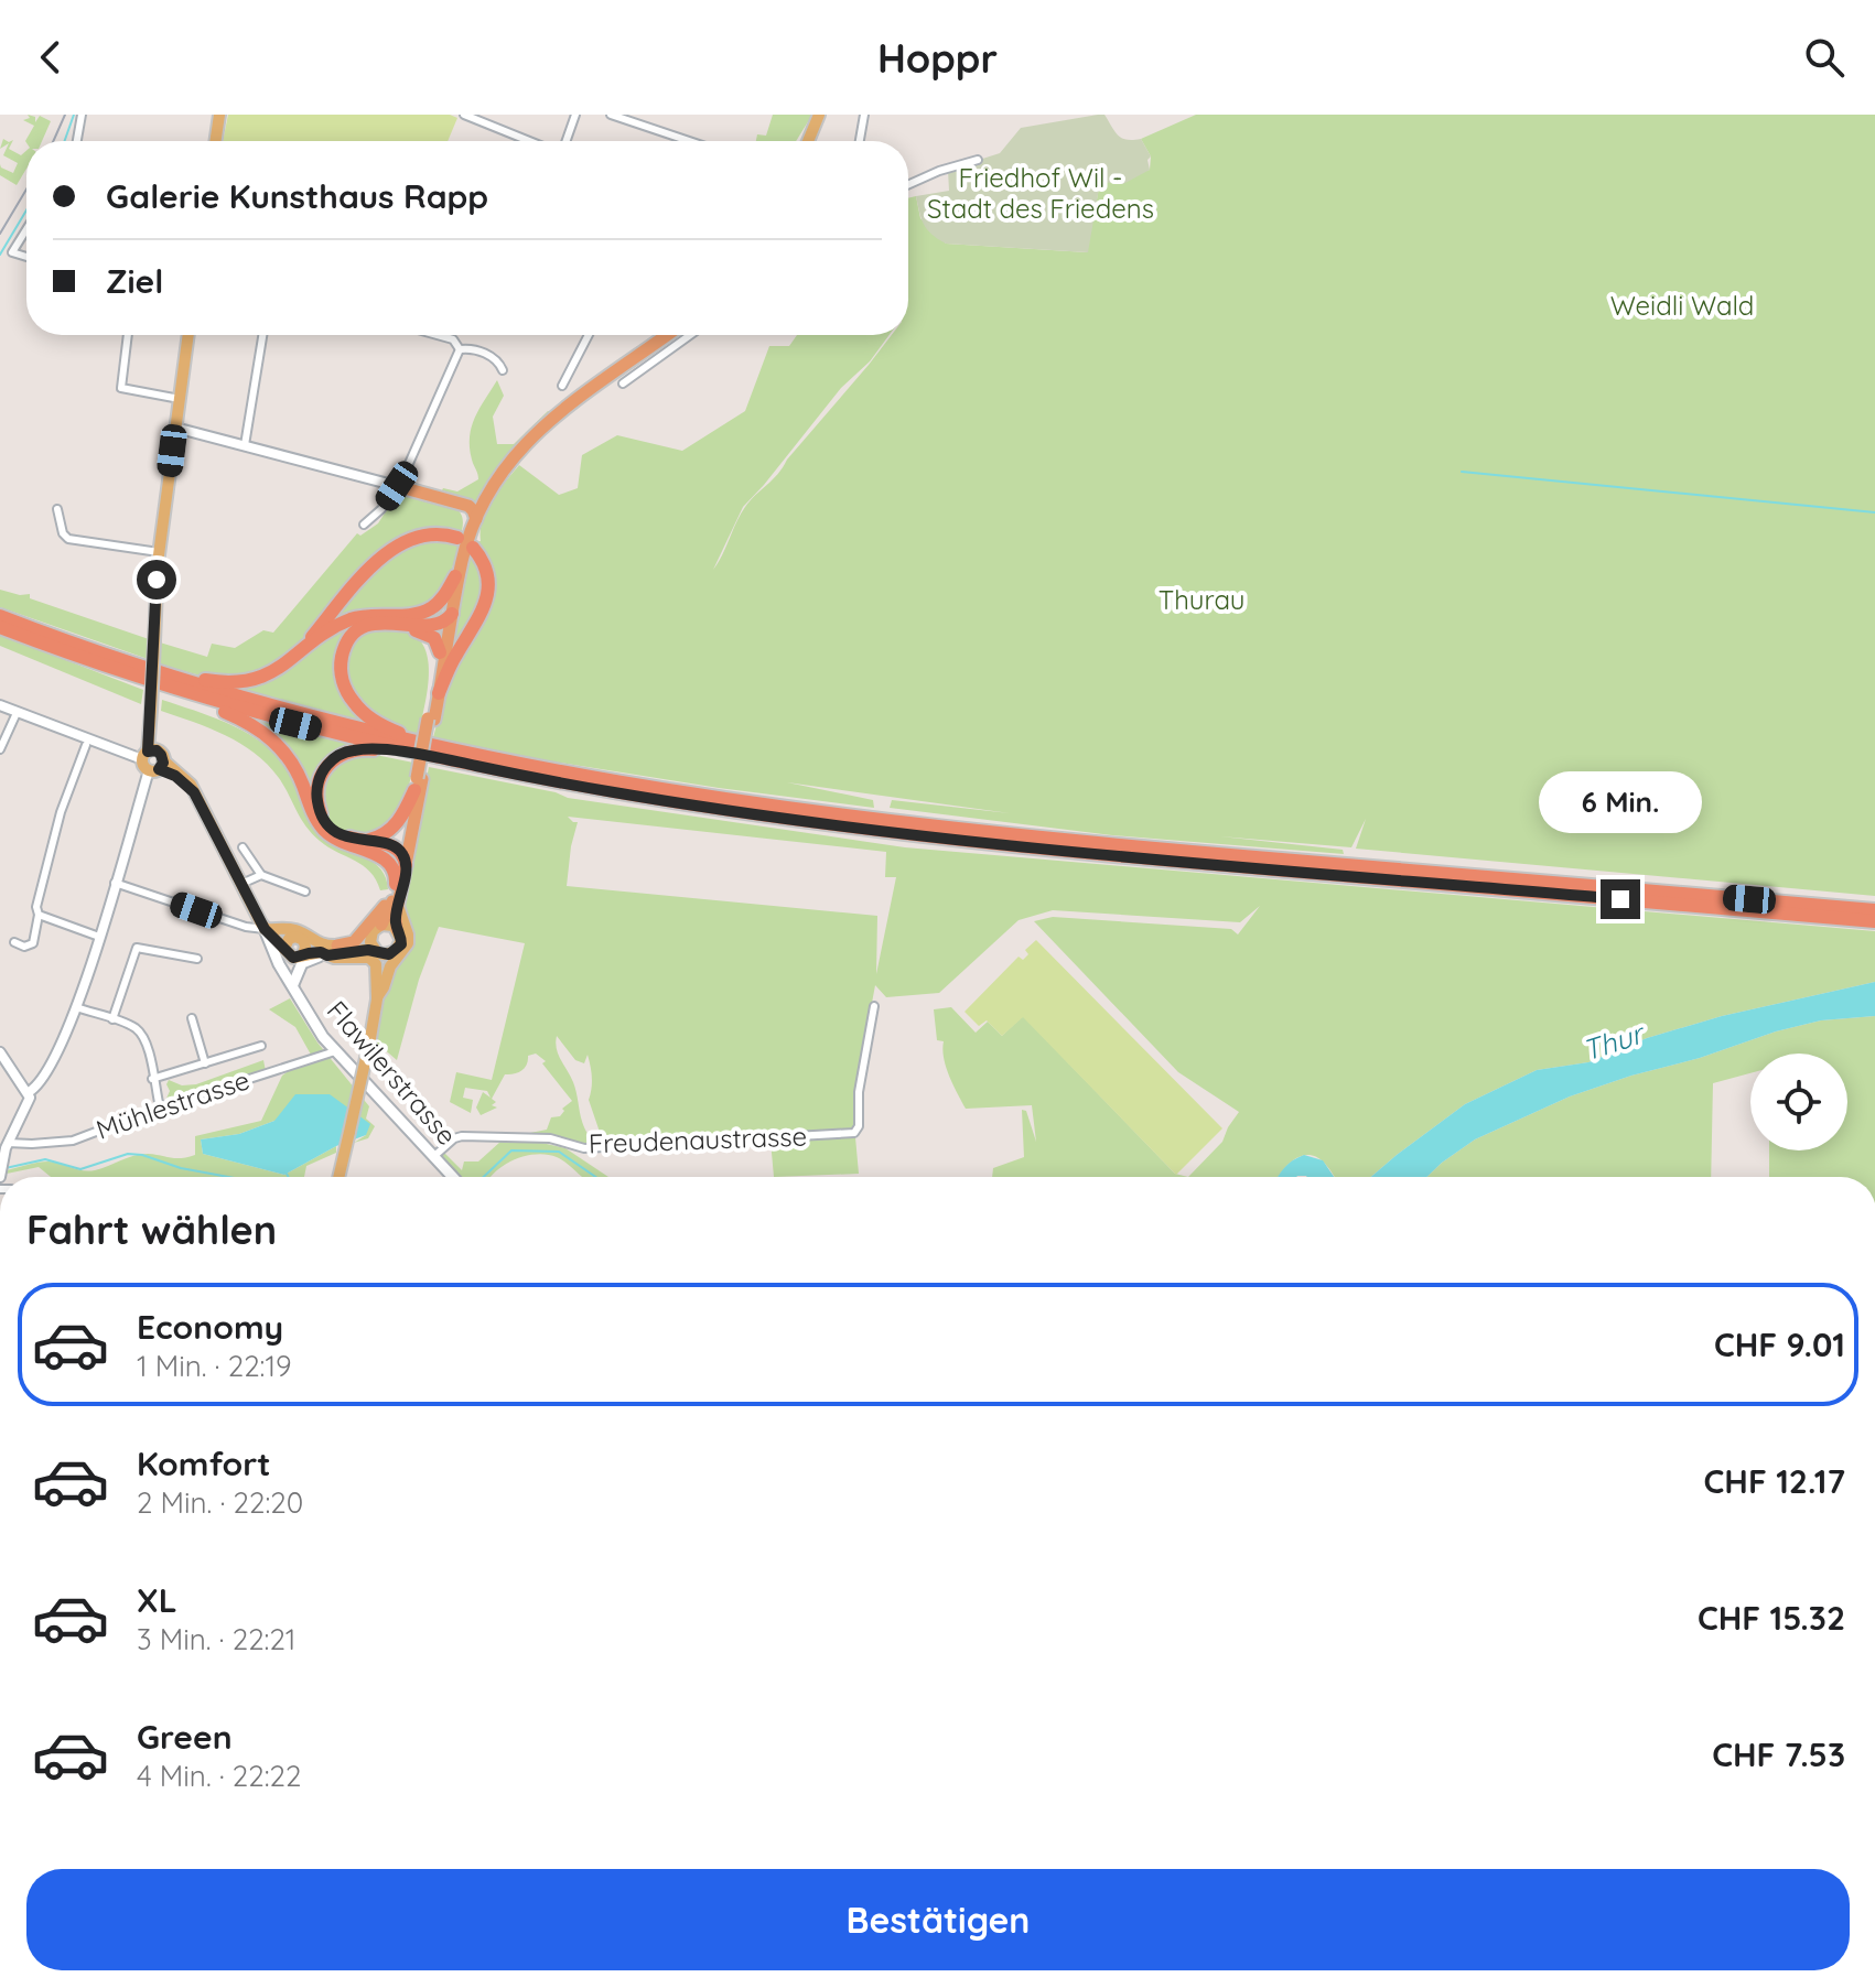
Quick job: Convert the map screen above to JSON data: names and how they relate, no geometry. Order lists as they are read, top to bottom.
{
  "streets": {
    "main road": ["Flawilerstrasse"],
    "street": ["Mühlestrasse", "Freudenaustrasse"]
  },
  "crossings": [
    ["Flawilerstrasse", "Mühlestrasse"],
    ["Flawilerstrasse", "Freudenaustrasse"]
  ],
  "water": ["Thur"],
  "parks": ["Friedhof Wil - Stadt des Friedens", "Weidli Wald", "Thurau"],
  "page": {
    "header": "Hoppr",
    "banner": ["Galerie Kunsthaus Rapp", "Ziel"],
    "bubble": "6 Min.",
    "heading": "Fahrt wählen",
    "list": [
      {
        "name": "Economy",
        "note": "1 Min. · 22:19",
        "value": "CHF 9.01"
      },
      {
        "name": "Komfort",
        "note": "2 Min. · 22:20",
        "value": "CHF 12.17"
      },
      {
        "name": "XL",
        "note": "3 Min. · 22:21",
        "value": "CHF 15.32"
      },
      {
        "name": "Green",
        "note": "4 Min. · 22:22",
        "value": "CHF 7.53"
      }
    ],
    "buttons": "Bestätigen"
  }
}
